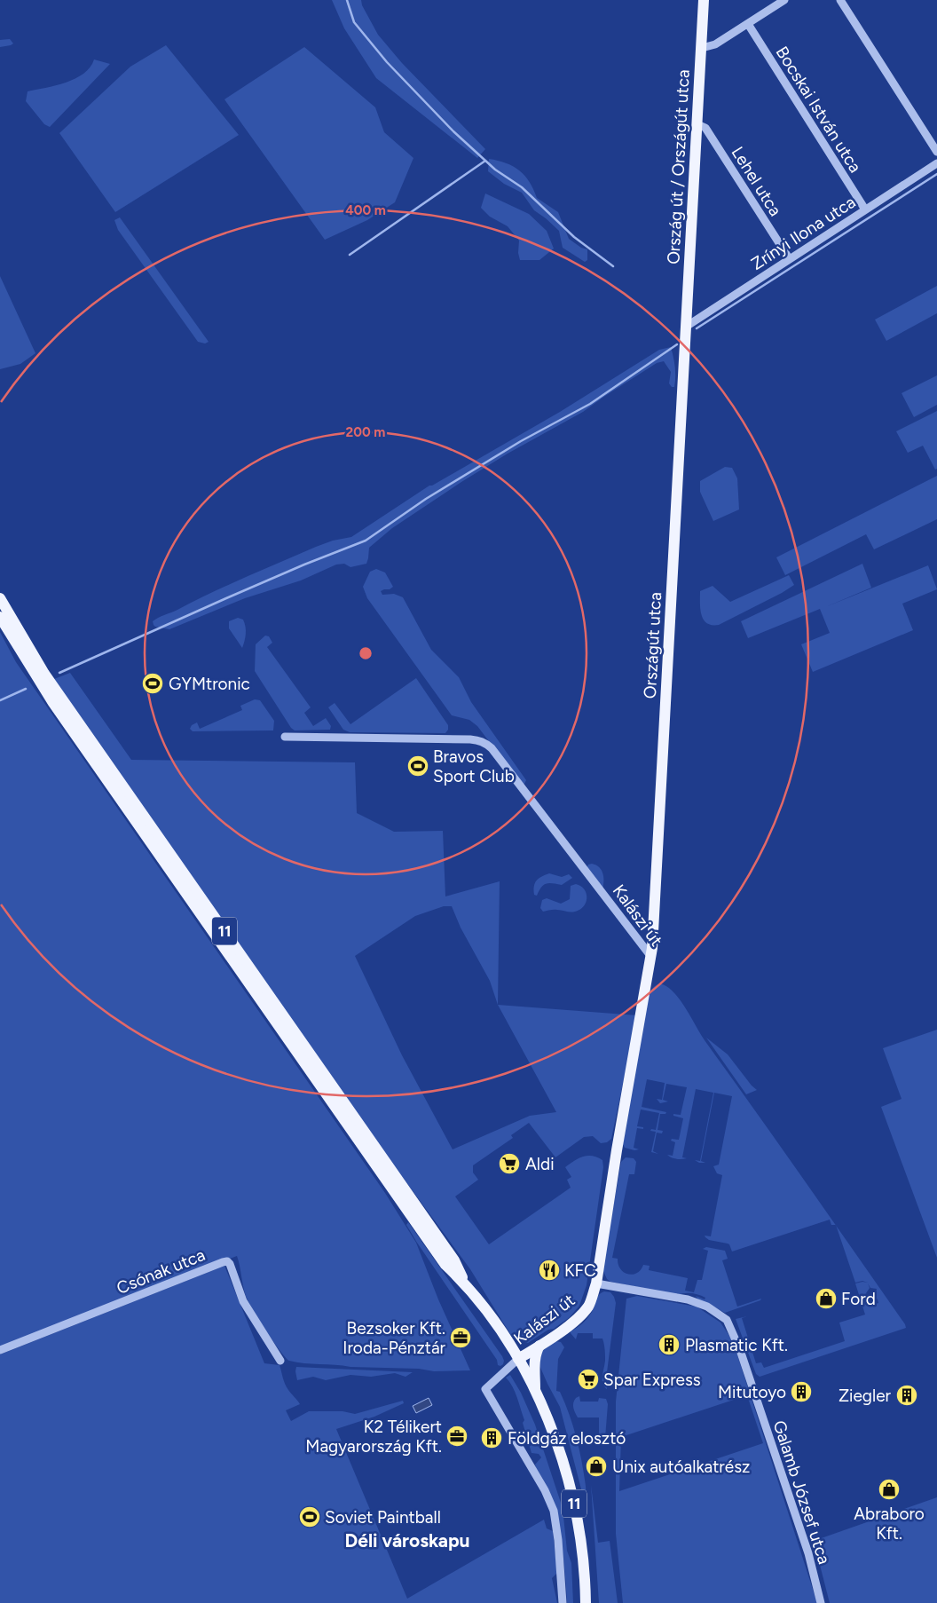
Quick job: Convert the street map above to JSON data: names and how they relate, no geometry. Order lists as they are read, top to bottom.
{
  "streets": {
    "main road": [
      "Ország út / Országút utca",
      "Országút utca",
      "Kalászi út",
      "11"
    ],
    "street": [
      "Bocskai István utca",
      "Lehel utca",
      "Zrínyi Ilona utca",
      "Csónak utca",
      "Galamb József utca"
    ]
  },
  "crossings": [
    ["Bocskai István utca", "Zrínyi Ilona utca"],
    ["Ország út / Országút utca", "Lehel utca"],
    ["Ország út / Országút utca", "Zrínyi Ilona utca"],
    ["Ország út / Országút utca", "Országút utca"],
    ["Lehel utca", "Zrínyi Ilona utca"],
    ["Zrínyi Ilona utca", "Országút utca"],
    ["Országút utca", "Kalászi út"],
    ["Kalászi út", "11"],
    ["Kalászi út", "Galamb József utca"]
  ],
  "districts": ["Déli városkapu"],
  "places": {
    "sports": ["GYMtronic", "Bravos Sport Club", "Soviet Paintball"],
    "supermarket": ["Aldi", "Spar Express"],
    "restaurant": ["KFC"],
    "shop": ["Ford", "Unix autóalkatrész", "Abraboro Kft."],
    "office": ["Bezsoker Kft. Iroda-Pénztár", "K2 Télikert Magyarország Kft."],
    "building": [
      "Plasmatic Kft.",
      "Mitutoyo",
      "Ziegler",
      "Földgáz elosztó"
    ]
  },
  "rings": ["400 m", "200 m"]
}
